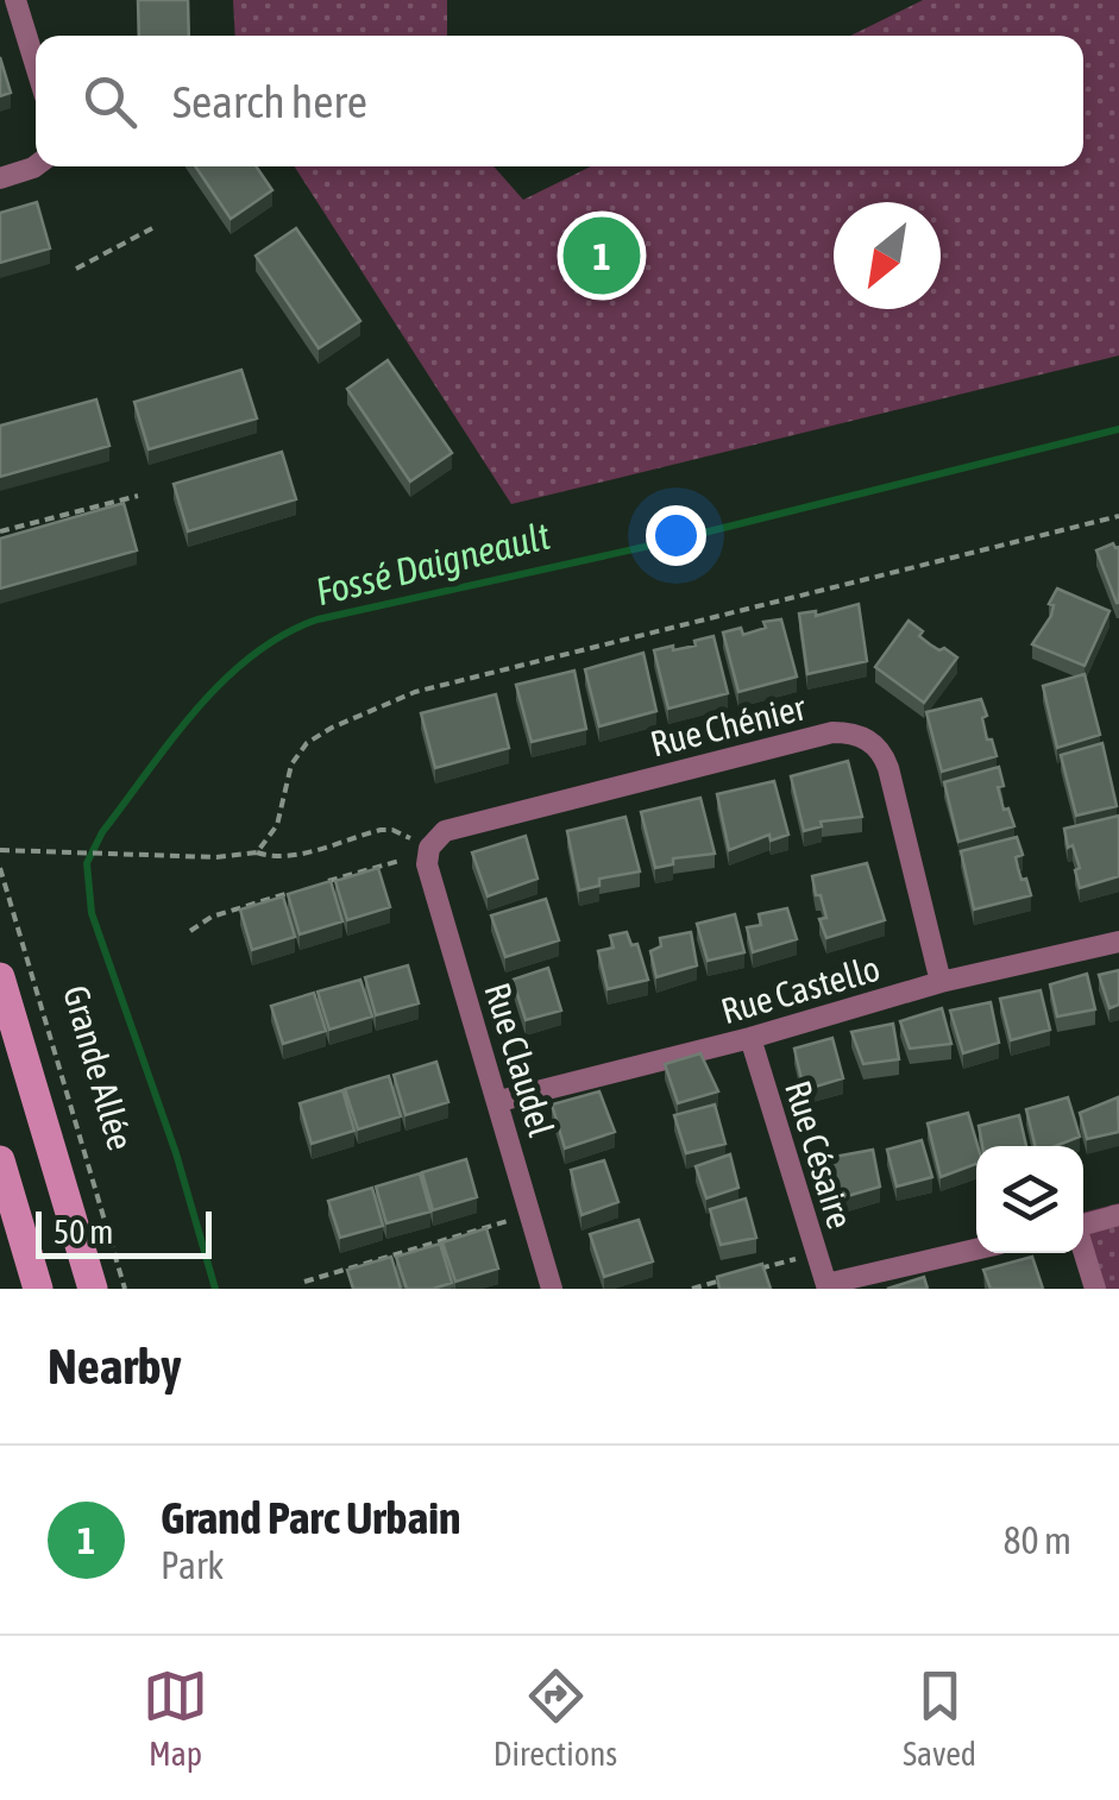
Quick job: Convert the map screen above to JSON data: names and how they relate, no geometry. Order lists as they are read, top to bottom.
{
  "streets": {
    "main road": ["Grande Allée"],
    "street": [
      "Rue Chénier",
      "Rue Castello",
      "Rue Claudel",
      "Rue Césaire"
    ]
  },
  "crossings": [
    ["Rue Chénier", "Rue Castello"],
    ["Rue Chénier", "Rue Claudel"],
    ["Rue Castello", "Rue Claudel"],
    ["Rue Castello", "Rue Césaire"]
  ],
  "water": ["Fossé Daigneault"],
  "scale_bar": "50 m",
  "north": "bottom left",
  "page": {
    "search": "Search here",
    "pins": "1",
    "scale": "50 m",
    "heading": "Nearby",
    "list": [
      {
        "mark": "1",
        "name": "Grand Parc Urbain",
        "note": "Park",
        "value": "80 m"
      }
    ],
    "nav": ["Map", "Directions", "Saved"]
  }
}
